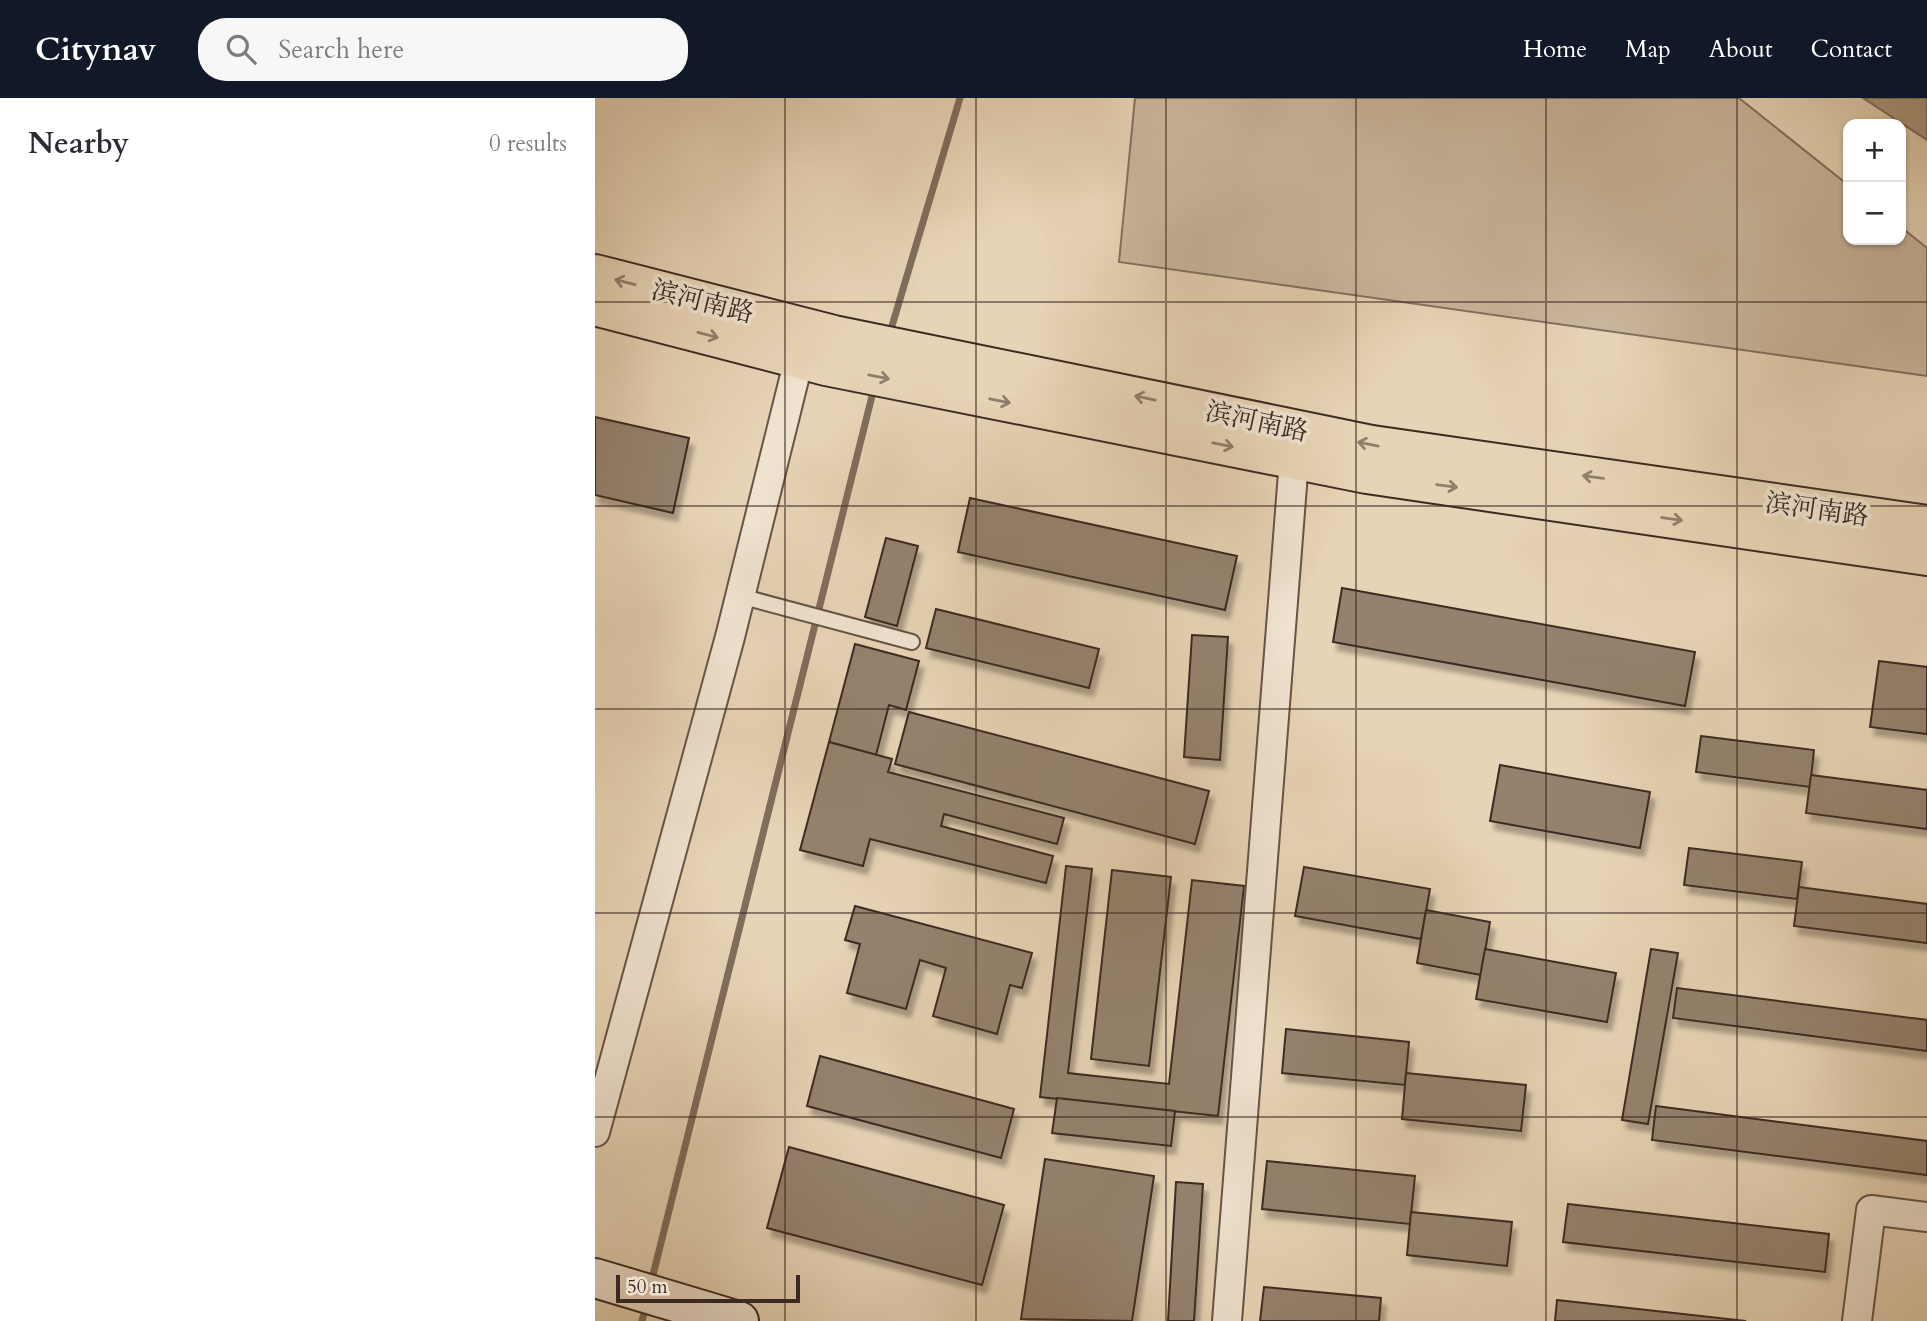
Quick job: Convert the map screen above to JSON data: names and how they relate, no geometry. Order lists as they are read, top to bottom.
{
  "streets": {
    "highway": ["滨河南路"]
  },
  "scale_bar": "50 m",
  "page": {
    "header": "Citynav",
    "search": "Search here",
    "nav": [
      "Home",
      "Map",
      "About",
      "Contact"
    ],
    "heading": ["Nearby", "0 results"],
    "map_buttons": ["+", "−"],
    "scale": "50 m"
  }
}
